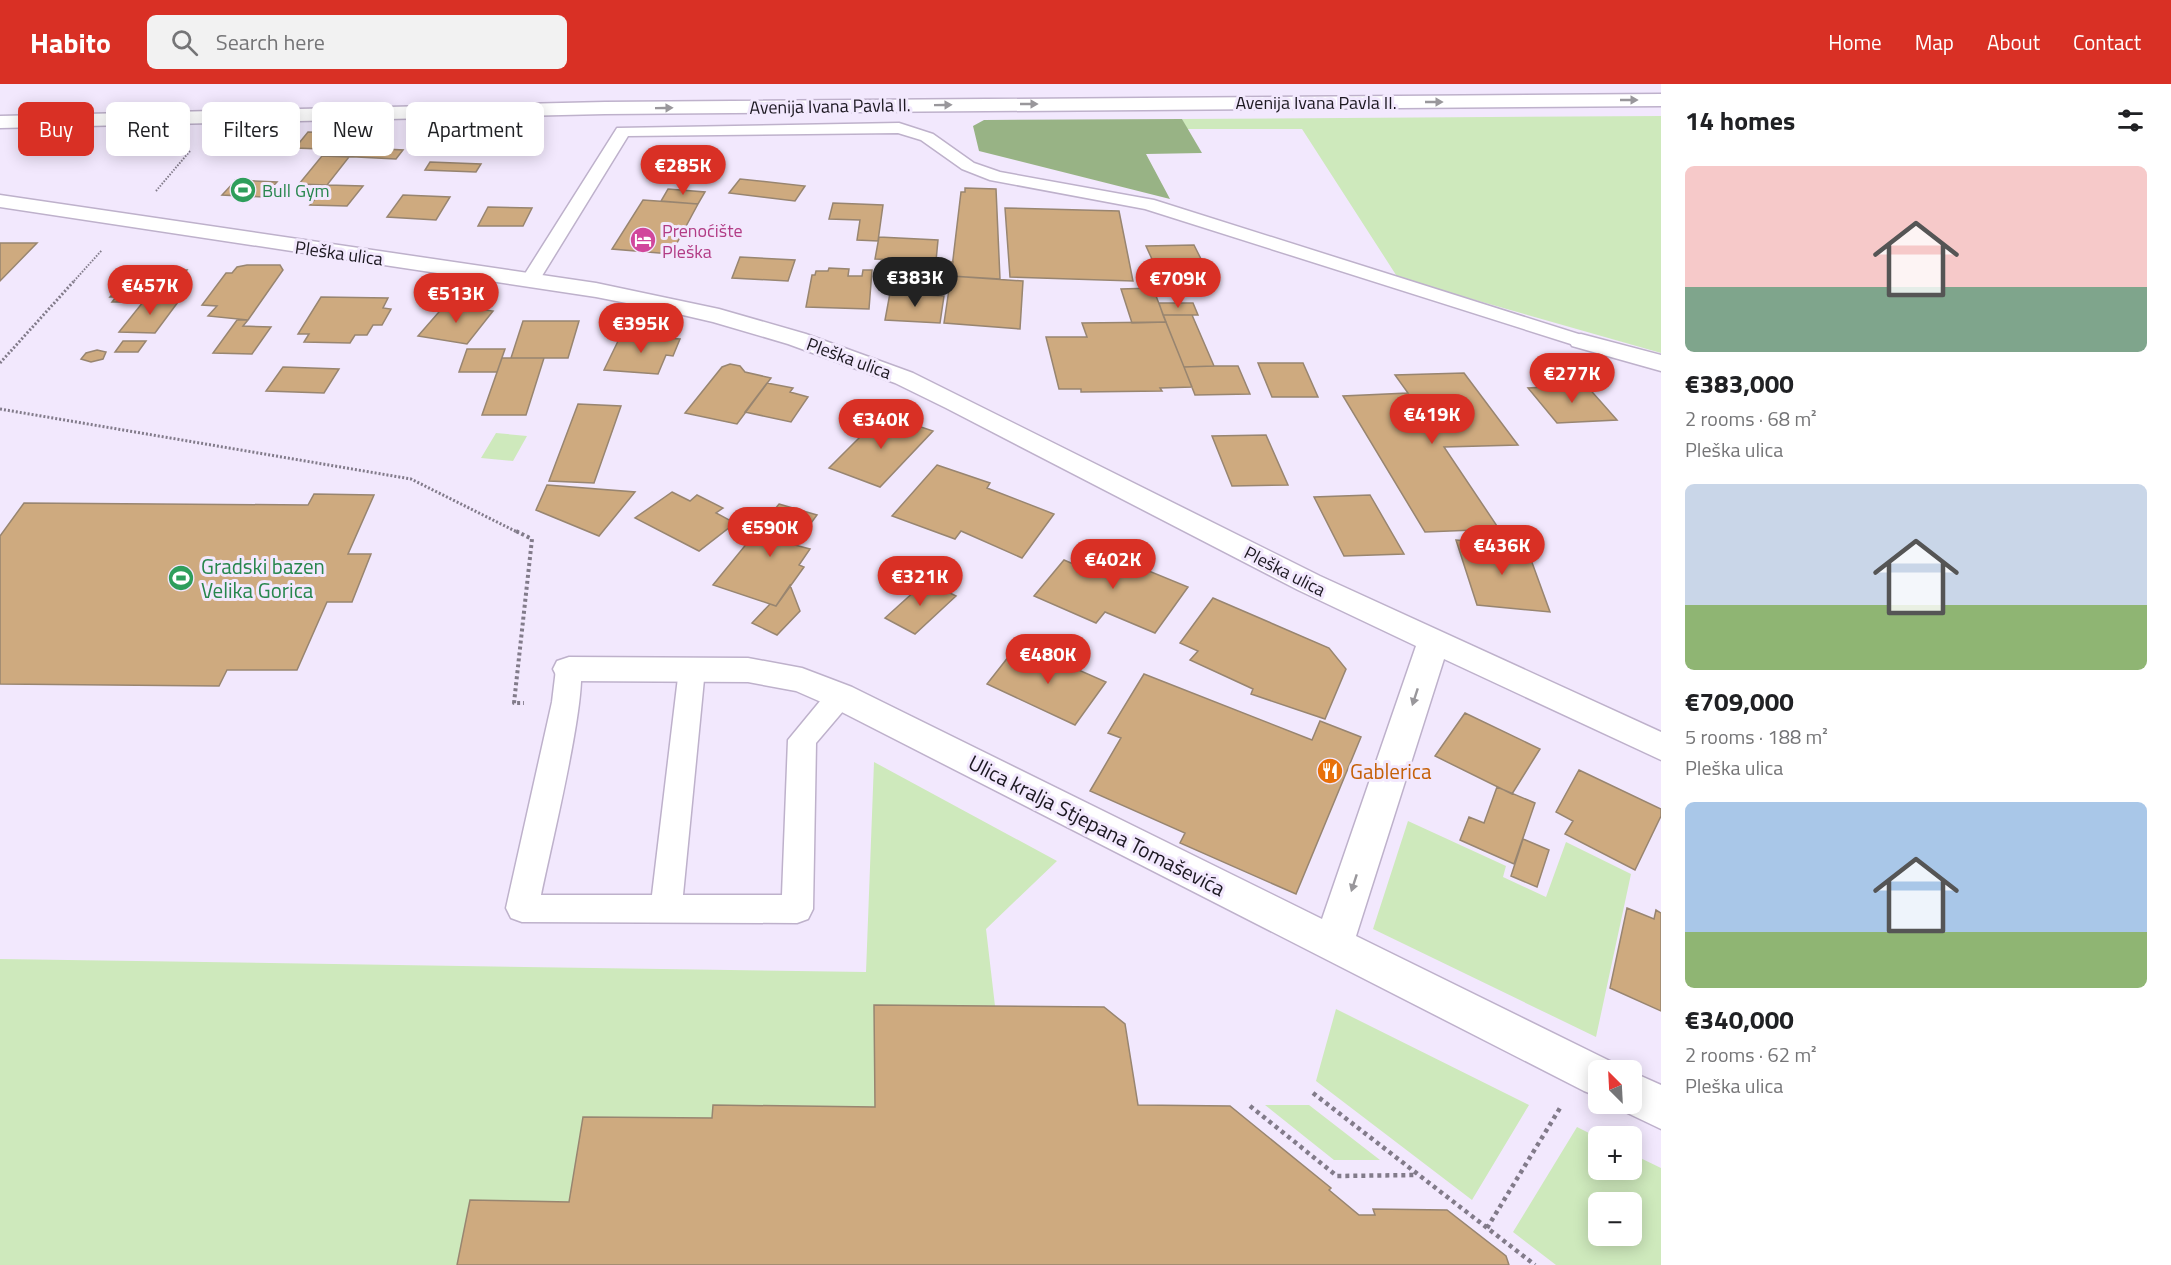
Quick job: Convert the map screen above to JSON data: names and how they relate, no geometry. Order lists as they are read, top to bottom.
{
  "streets": {
    "street": ["Avenija Ivana Pavla II.", "Pleška ulica", "Ulica kralja Stjepana Tomaševića"]
  },
  "one_way": ["Avenija Ivana Pavla II."],
  "places": {
    "sports": ["Bull Gym", "Gradski bazen Velika Gorica"],
    "hotel": ["Prenoćište Pleška"],
    "restaurant": ["Gablerica"]
  },
  "north": "top left",
  "page": {
    "header": "Habito",
    "search": "Search here",
    "nav": [
      "Home",
      "Map",
      "About",
      "Contact"
    ],
    "heading": "14 homes",
    "chip": [
      "Buy",
      "Rent",
      "Filters",
      "New",
      "Apartment"
    ],
    "price": [
      "€285K",
      "€383K",
      "€709K",
      "€457K",
      "€513K",
      "€395K",
      "€277K",
      "€419K",
      "€340K",
      "€590K",
      "€436K",
      "€402K",
      "€321K",
      "€480K"
    ],
    "list": [
      {
        "name": "€383,000",
        "note": "2 rooms · 68 m² · Pleška ulica"
      },
      {
        "name": "€709,000",
        "note": "5 rooms · 188 m² · Pleška ulica"
      },
      {
        "name": "€340,000",
        "note": "2 rooms · 62 m² · Pleška ulica"
      }
    ],
    "map_buttons": ["+", "−"]
  }
}
